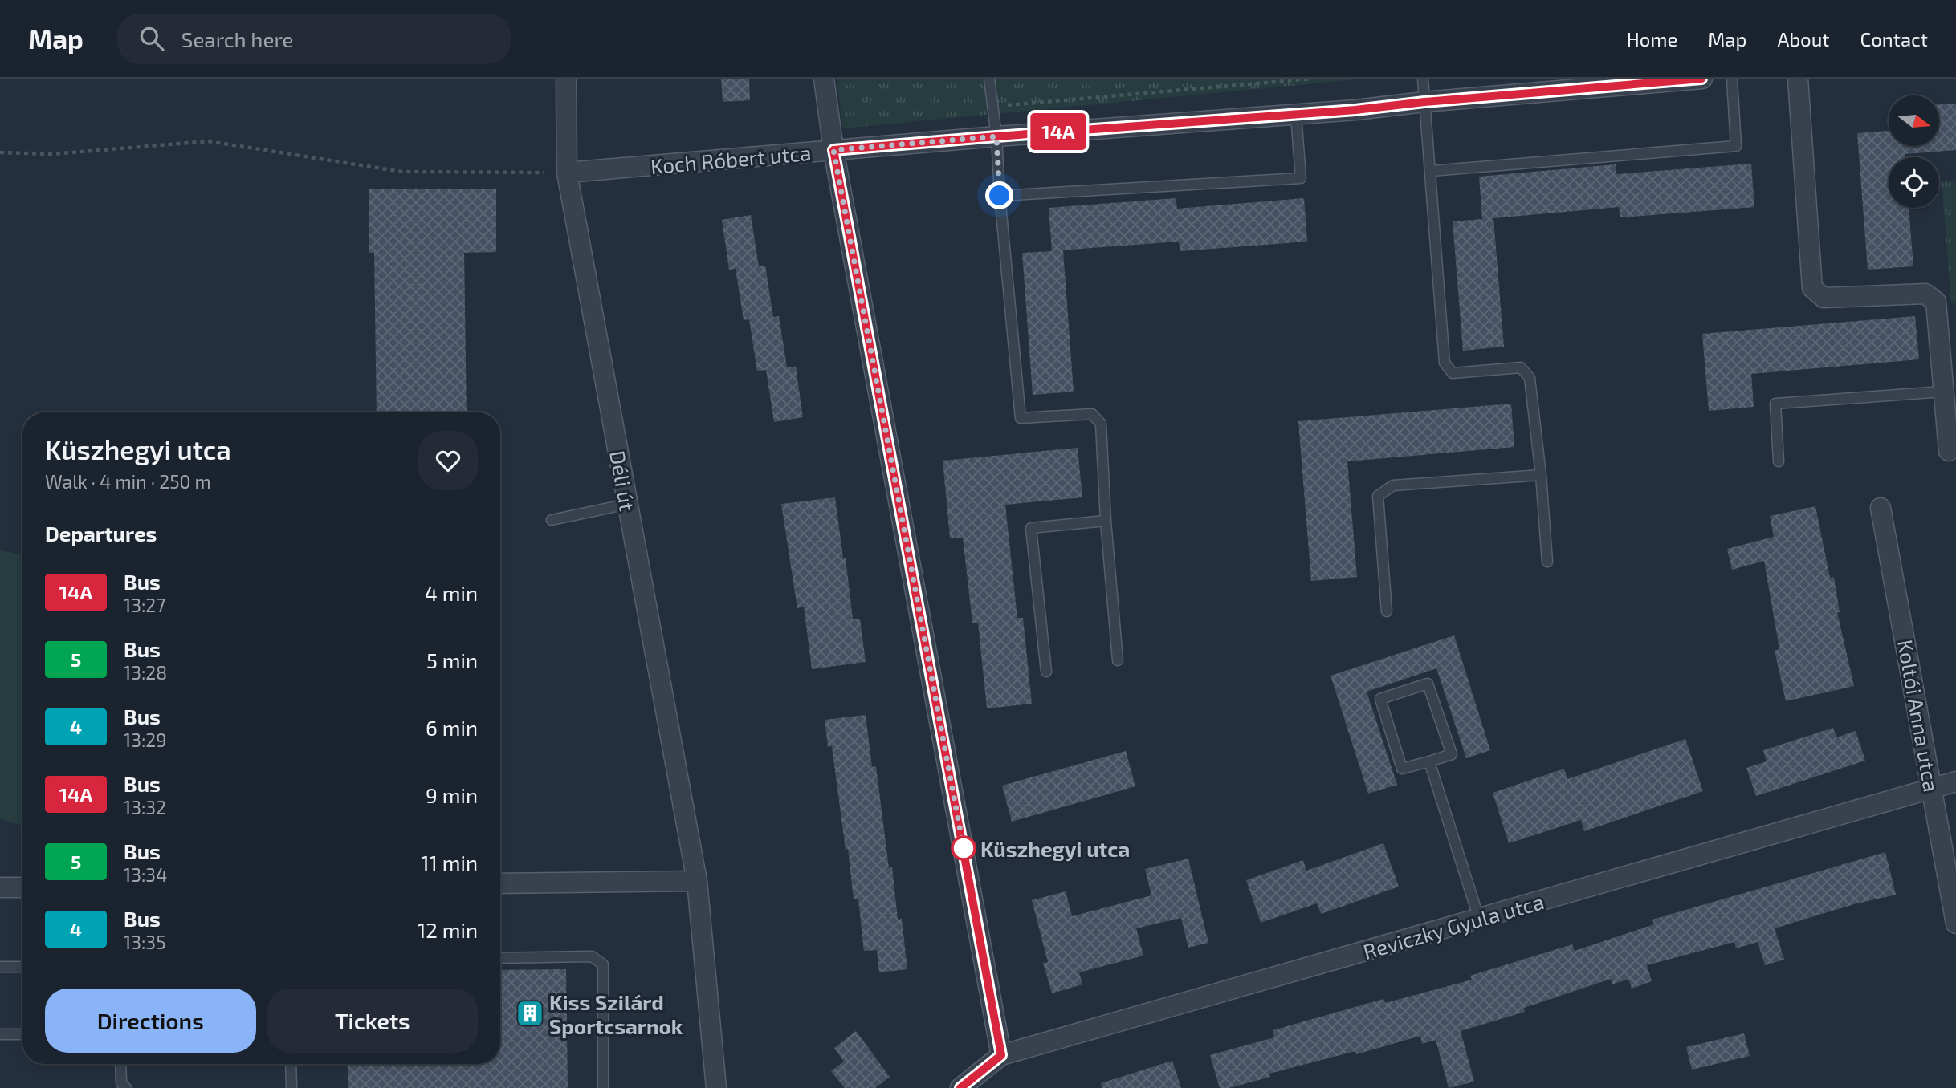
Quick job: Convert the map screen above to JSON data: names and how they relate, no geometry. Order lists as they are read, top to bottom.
{
  "streets": {
    "street": [
      "Koch Róbert utca",
      "Déli út",
      "Koltói Anna utca",
      "Reviczky Gyula utca"
    ]
  },
  "crossings": [
    ["Koch Róbert utca", "Déli út"],
    ["Koltói Anna utca", "Reviczky Gyula utca"]
  ],
  "places": {
    "other": ["Küszhegyi utca"],
    "building": ["Kiss Szilárd Sportcsarnok"]
  },
  "lines": ["bus line 14A"],
  "north": "right",
  "page": {
    "header": "Map",
    "search": "Search here",
    "nav": [
      "Home",
      "Map",
      "About",
      "Contact"
    ],
    "on_map": "14A",
    "heading": [
      ["Küszhegyi utca", "Walk · 4 min · 250 m"],
      "Departures"
    ],
    "list": [
      {
        "mark": "14A",
        "name": "Bus",
        "note": "13:27",
        "value": "4 min"
      },
      {
        "mark": "5",
        "name": "Bus",
        "note": "13:28",
        "value": "5 min"
      },
      {
        "mark": "4",
        "name": "Bus",
        "note": "13:29",
        "value": "6 min"
      },
      {
        "mark": "14A",
        "name": "Bus",
        "note": "13:32",
        "value": "9 min"
      },
      {
        "mark": "5",
        "name": "Bus",
        "note": "13:34",
        "value": "11 min"
      },
      {
        "mark": "4",
        "name": "Bus",
        "note": "13:35",
        "value": "12 min"
      }
    ],
    "buttons": ["Directions", "Tickets"]
  }
}
